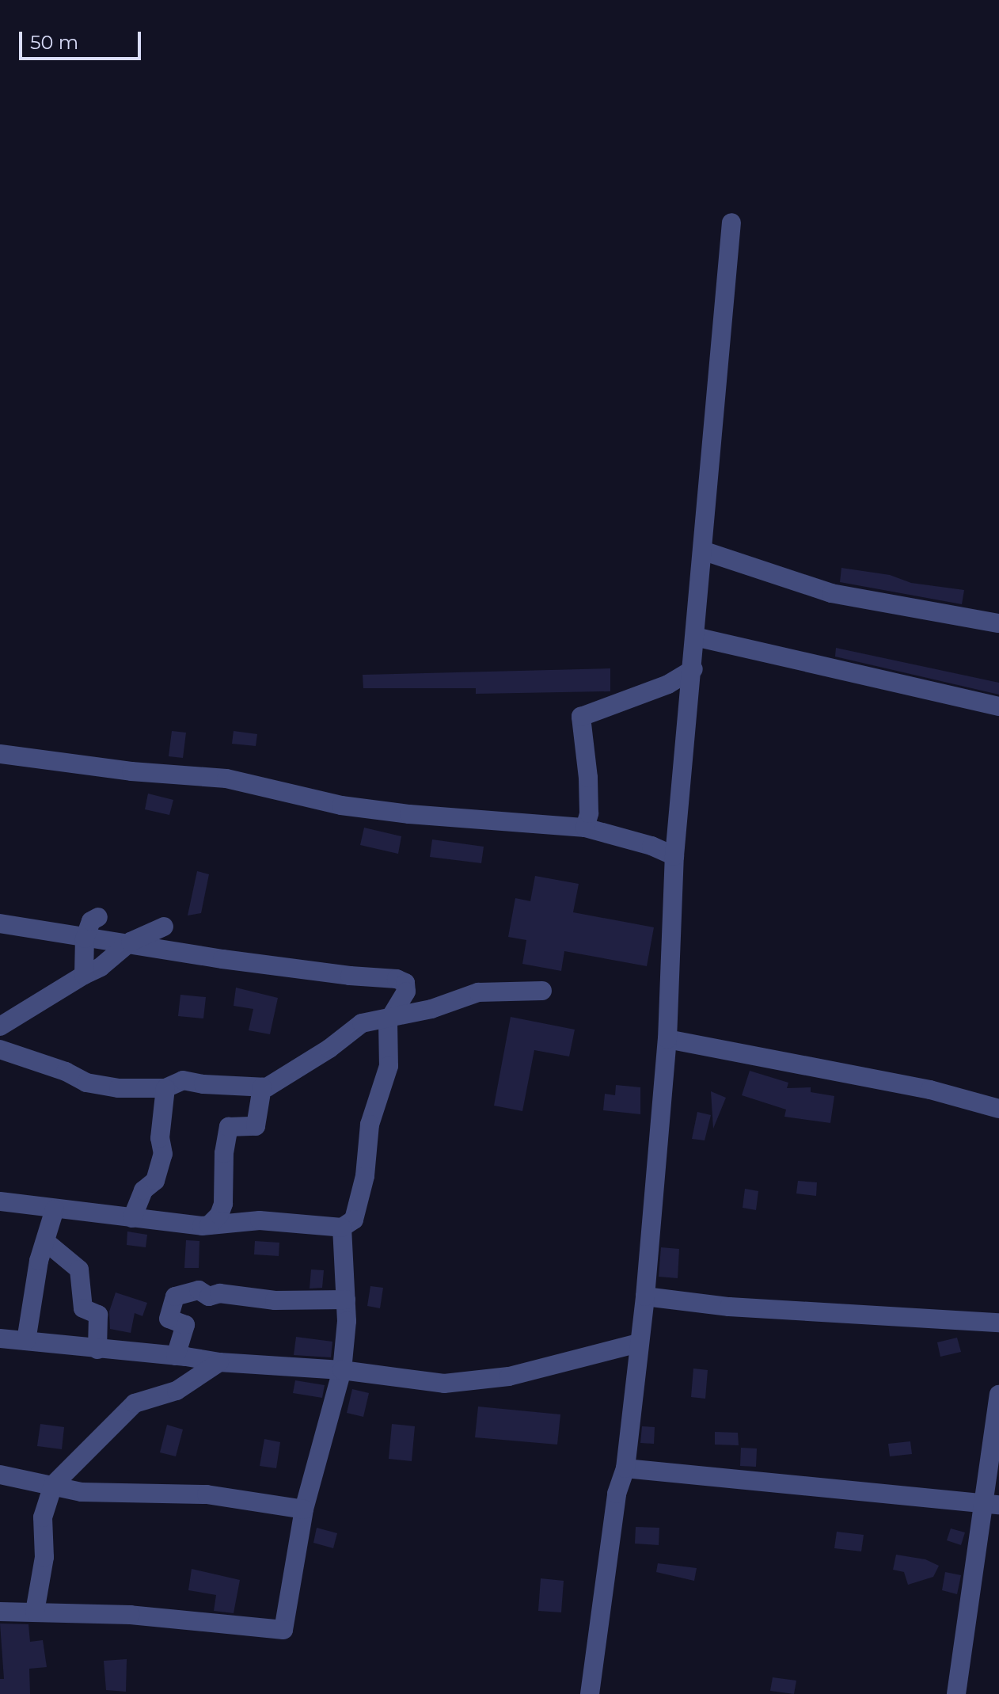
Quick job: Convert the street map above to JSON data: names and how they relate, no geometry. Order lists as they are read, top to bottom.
{
  "scale_bar": "50 m"
}
